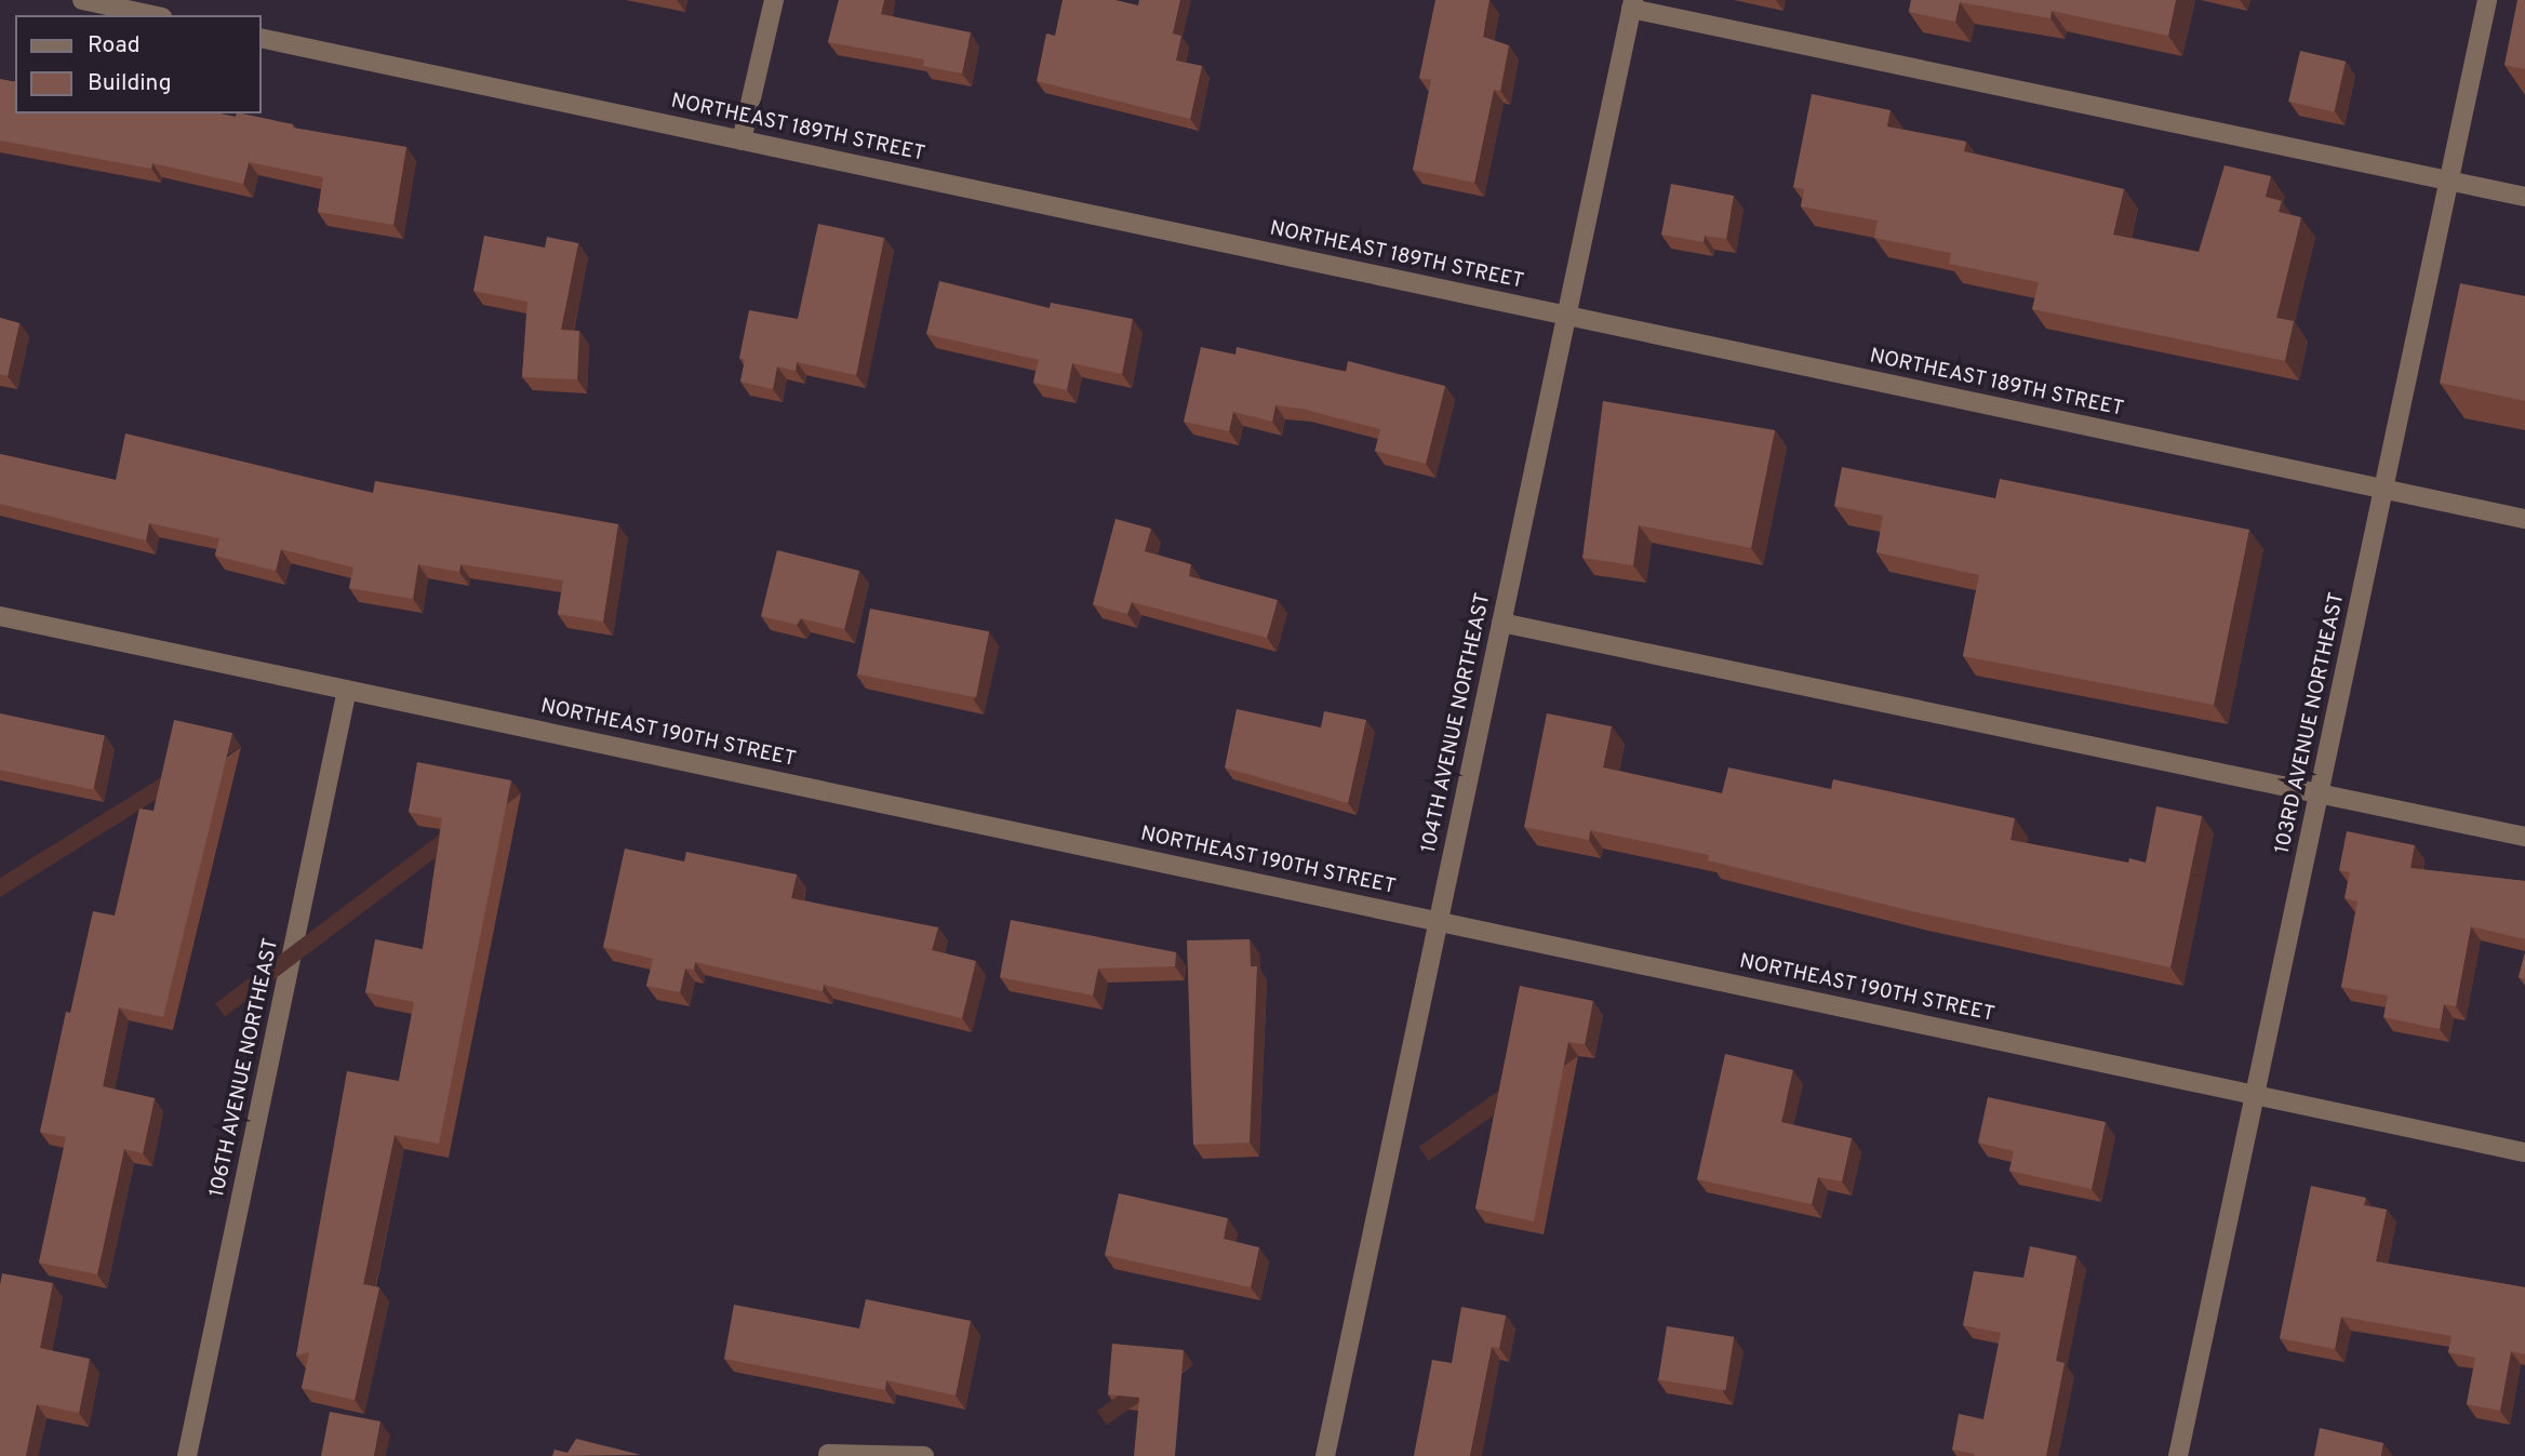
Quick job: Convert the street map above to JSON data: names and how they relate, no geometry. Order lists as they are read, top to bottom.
{
  "streets": {
    "street": [
      "NORTHEAST 189TH STREET",
      "104TH AVENUE NORTHEAST",
      "103RD AVENUE NORTHEAST",
      "NORTHEAST 190TH STREET",
      "106TH AVENUE NORTHEAST"
    ]
  },
  "crossings": [
    ["NORTHEAST 189TH STREET", "104TH AVENUE NORTHEAST"],
    ["NORTHEAST 189TH STREET", "103RD AVENUE NORTHEAST"],
    ["104TH AVENUE NORTHEAST", "NORTHEAST 190TH STREET"],
    ["103RD AVENUE NORTHEAST", "NORTHEAST 190TH STREET"],
    ["NORTHEAST 190TH STREET", "106TH AVENUE NORTHEAST"]
  ],
  "legend": ["Road", "Building"]
}
